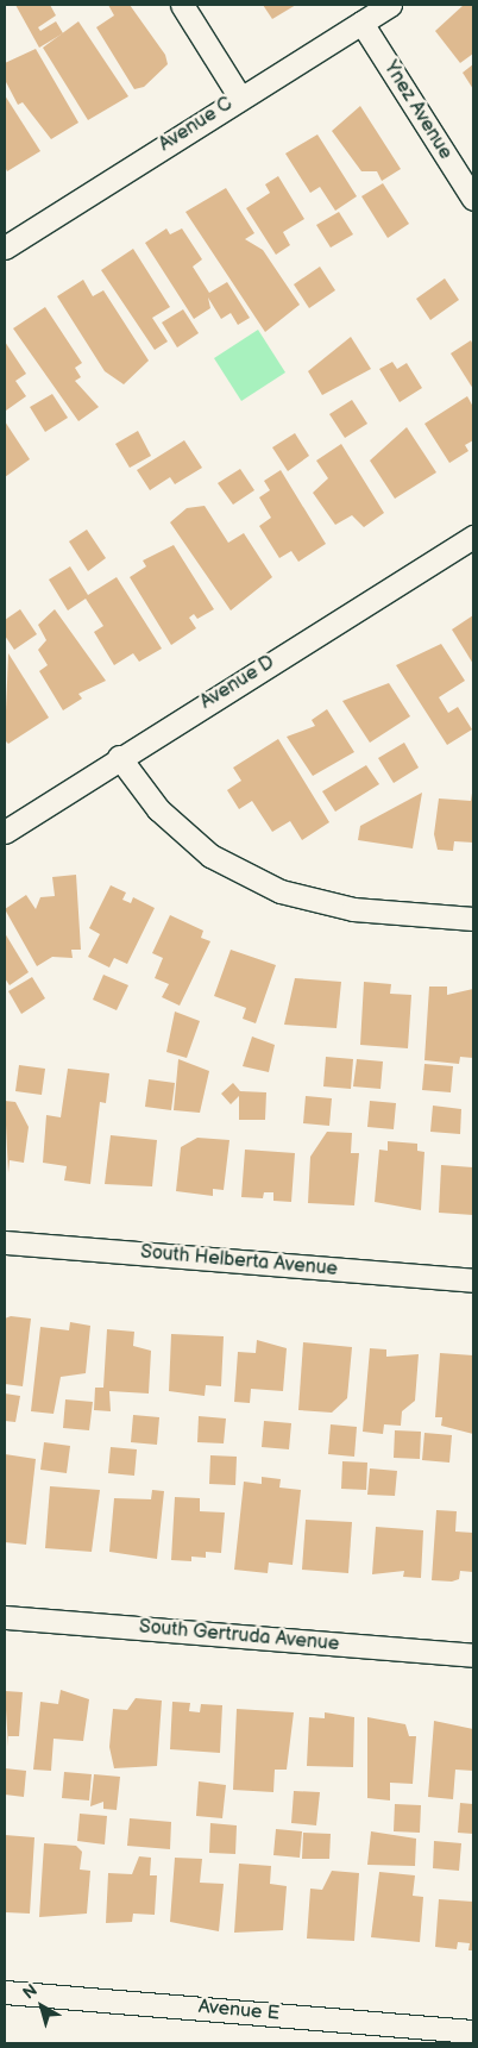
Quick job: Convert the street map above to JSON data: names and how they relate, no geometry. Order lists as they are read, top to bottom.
{
  "streets": {
    "street": [
      "Ynez Avenue",
      "Avenue C",
      "Avenue D",
      "South Helberta Avenue",
      "South Gertruda Avenue",
      "Avenue E"
    ]
  },
  "crossings": [
    ["Ynez Avenue", "Avenue C"]
  ],
  "north": "top left"
}
